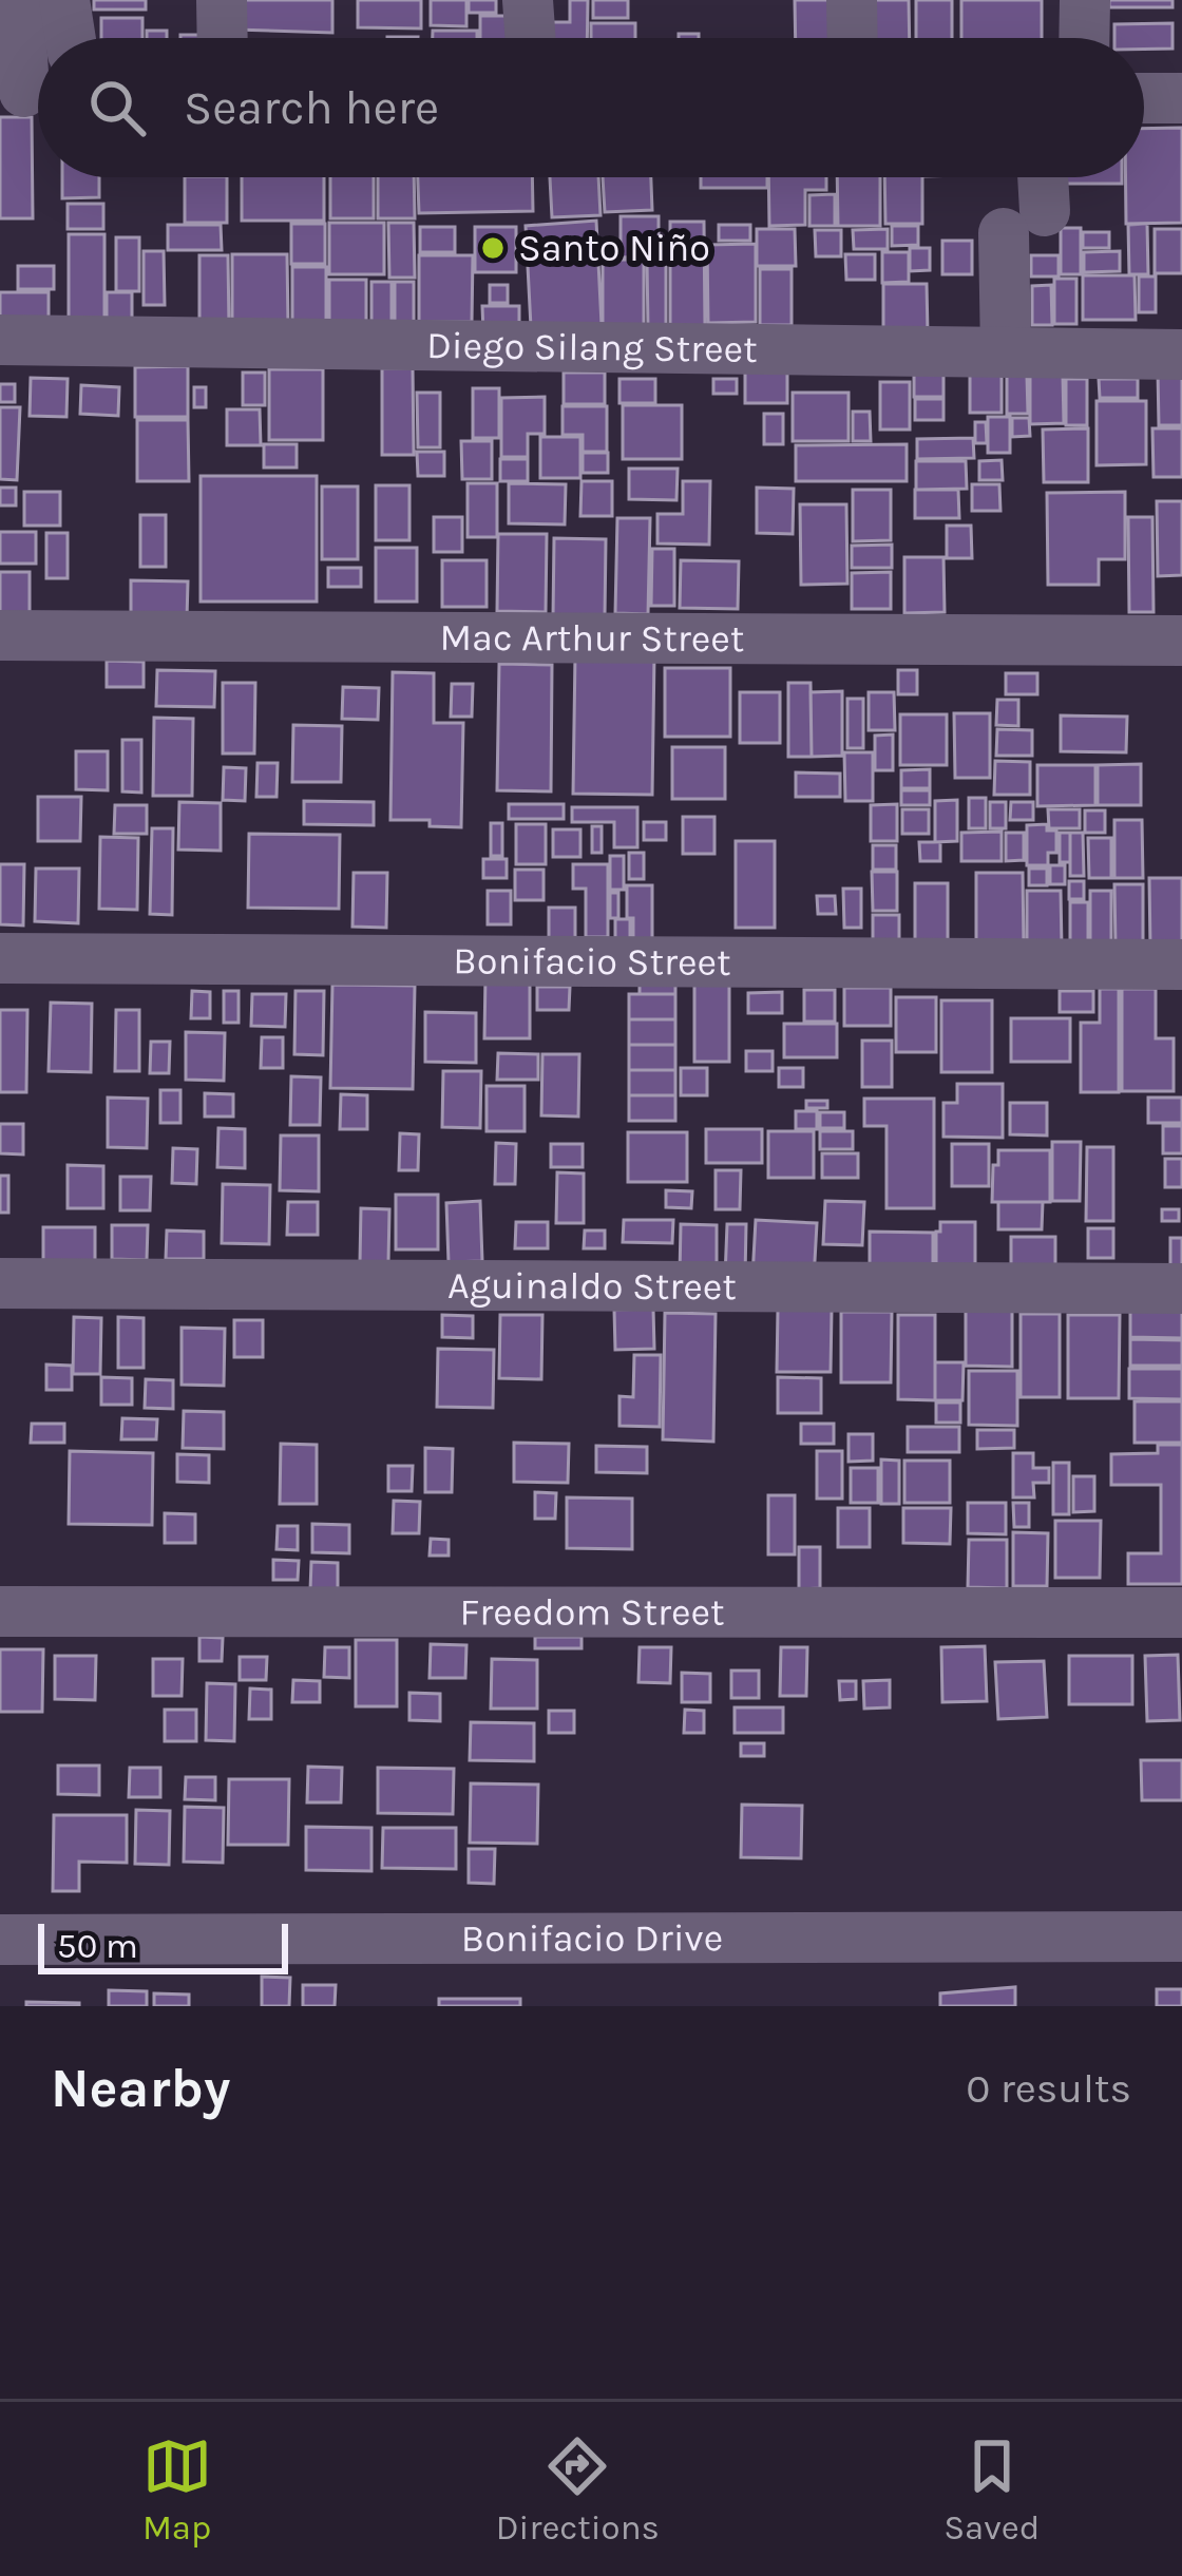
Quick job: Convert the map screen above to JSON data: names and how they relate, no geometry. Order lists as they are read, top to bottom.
{
  "streets": {
    "street": [
      "Diego Silang Street",
      "Mac Arthur Street",
      "Bonifacio Street",
      "Aguinaldo Street",
      "Freedom Street",
      "Bonifacio Drive"
    ]
  },
  "places": ["Santo Niño"],
  "scale_bar": "50 m",
  "page": {
    "search": "Search here",
    "scale": "50 m",
    "heading": ["Nearby", "0 results"],
    "nav": ["Map", "Directions", "Saved"]
  }
}
